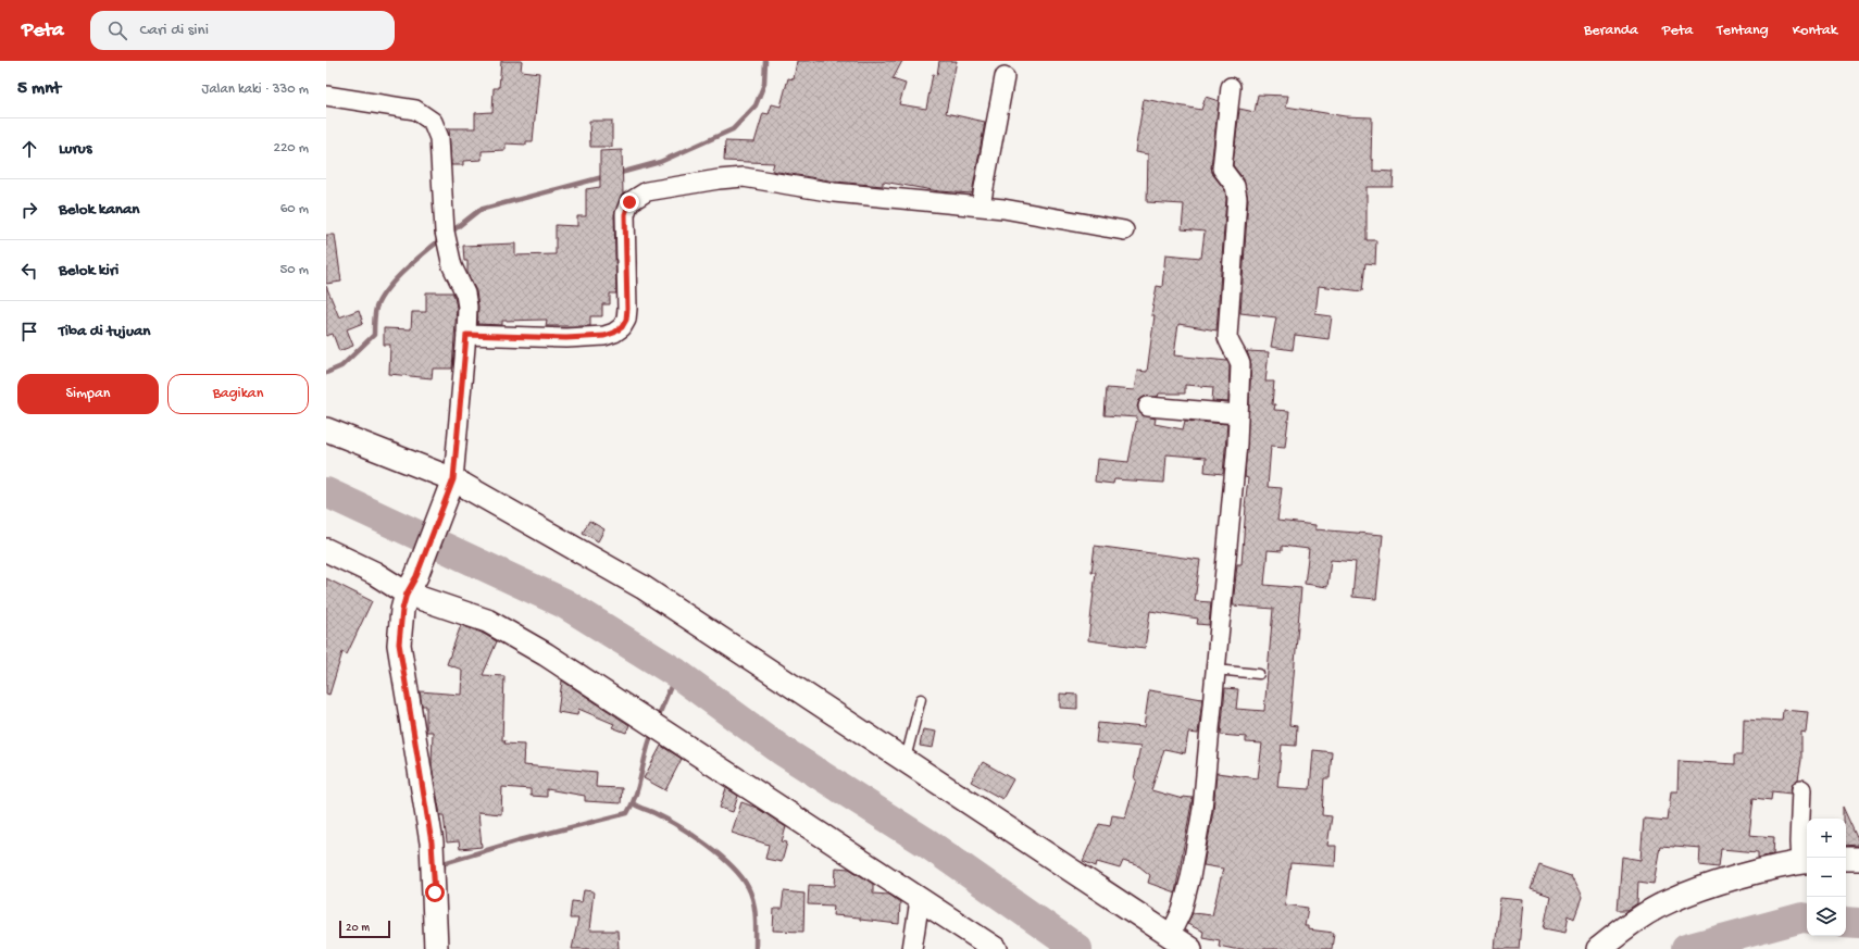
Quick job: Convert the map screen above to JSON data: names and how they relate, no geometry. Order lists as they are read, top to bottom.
{
  "scale_bar": "20 m",
  "page": {
    "header": "Peta",
    "search": "Cari di sini",
    "nav": [
      "Beranda",
      "Peta",
      "Tentang",
      "Kontak"
    ],
    "heading": ["5 mnt", "Jalan kaki · 330 m"],
    "list": [
      ["Lurus", "220 m"],
      ["Belok kanan", "60 m"],
      ["Belok kiri", "50 m"],
      "Tiba di tujuan"
    ],
    "buttons": ["Simpan", "Bagikan"],
    "map_buttons": ["+", "−"],
    "scale": "20 m"
  }
}
